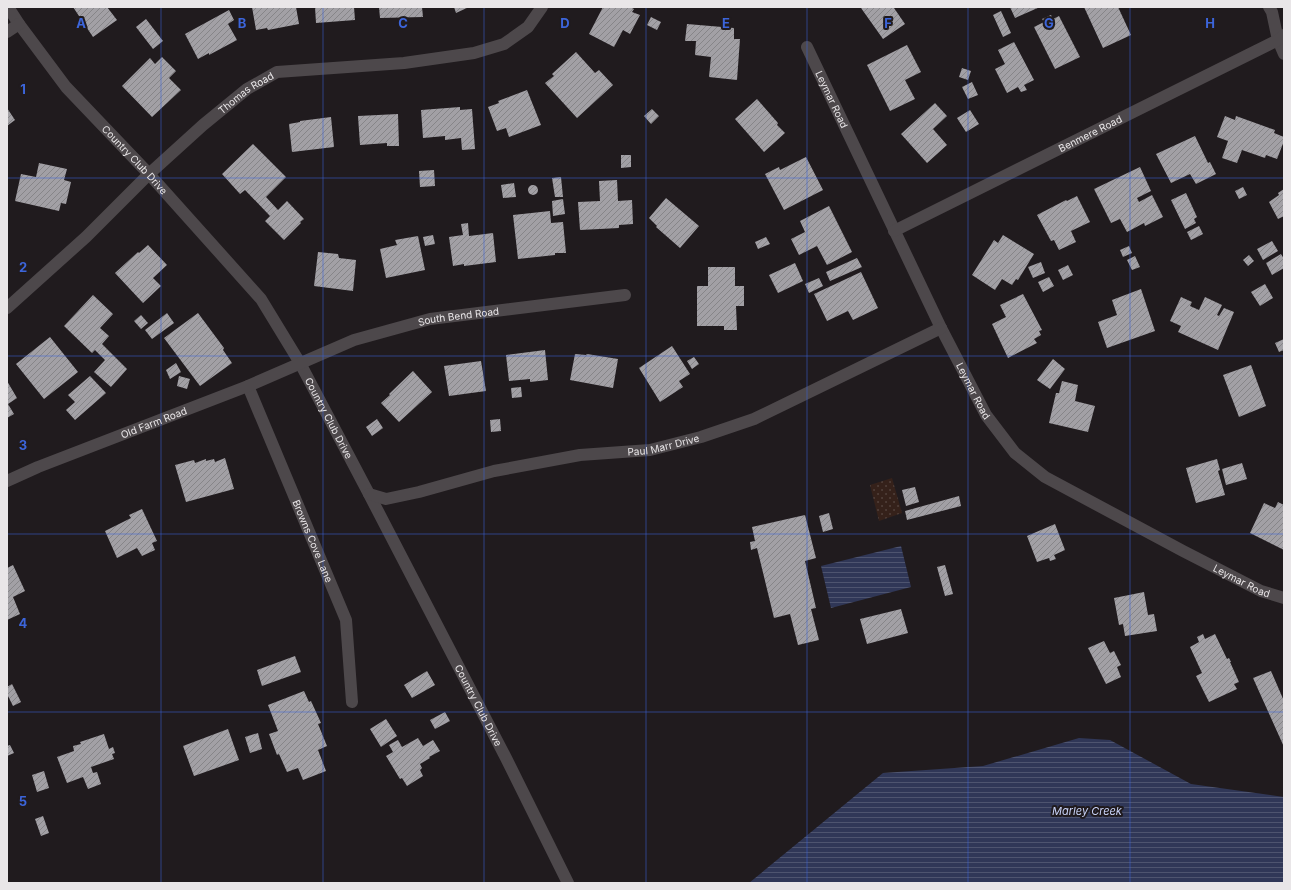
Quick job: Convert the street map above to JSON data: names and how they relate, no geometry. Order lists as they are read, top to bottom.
{
  "streets": {
    "street": [
      "Thomas Road",
      "Leymar Road",
      "Benmere Road",
      "Country Club Drive",
      "South Bend Road",
      "Old Farm Road",
      "Paul Marr Drive",
      "Browns Cove Lane"
    ]
  },
  "crossings": [
    ["Thomas Road", "Country Club Drive"],
    ["Leymar Road", "Benmere Road"],
    ["Leymar Road", "Paul Marr Drive"],
    ["Country Club Drive", "South Bend Road"],
    ["Country Club Drive", "Old Farm Road"],
    ["Country Club Drive", "Paul Marr Drive"],
    ["South Bend Road", "Old Farm Road"],
    ["Old Farm Road", "Browns Cove Lane"]
  ],
  "water": ["Marley Creek"],
  "grid": {
    "columns": [
      "A",
      "B",
      "C",
      "D",
      "E",
      "F",
      "G",
      "H"
    ],
    "rows": [
      "1",
      "2",
      "3",
      "4",
      "5"
    ]
  }
}
